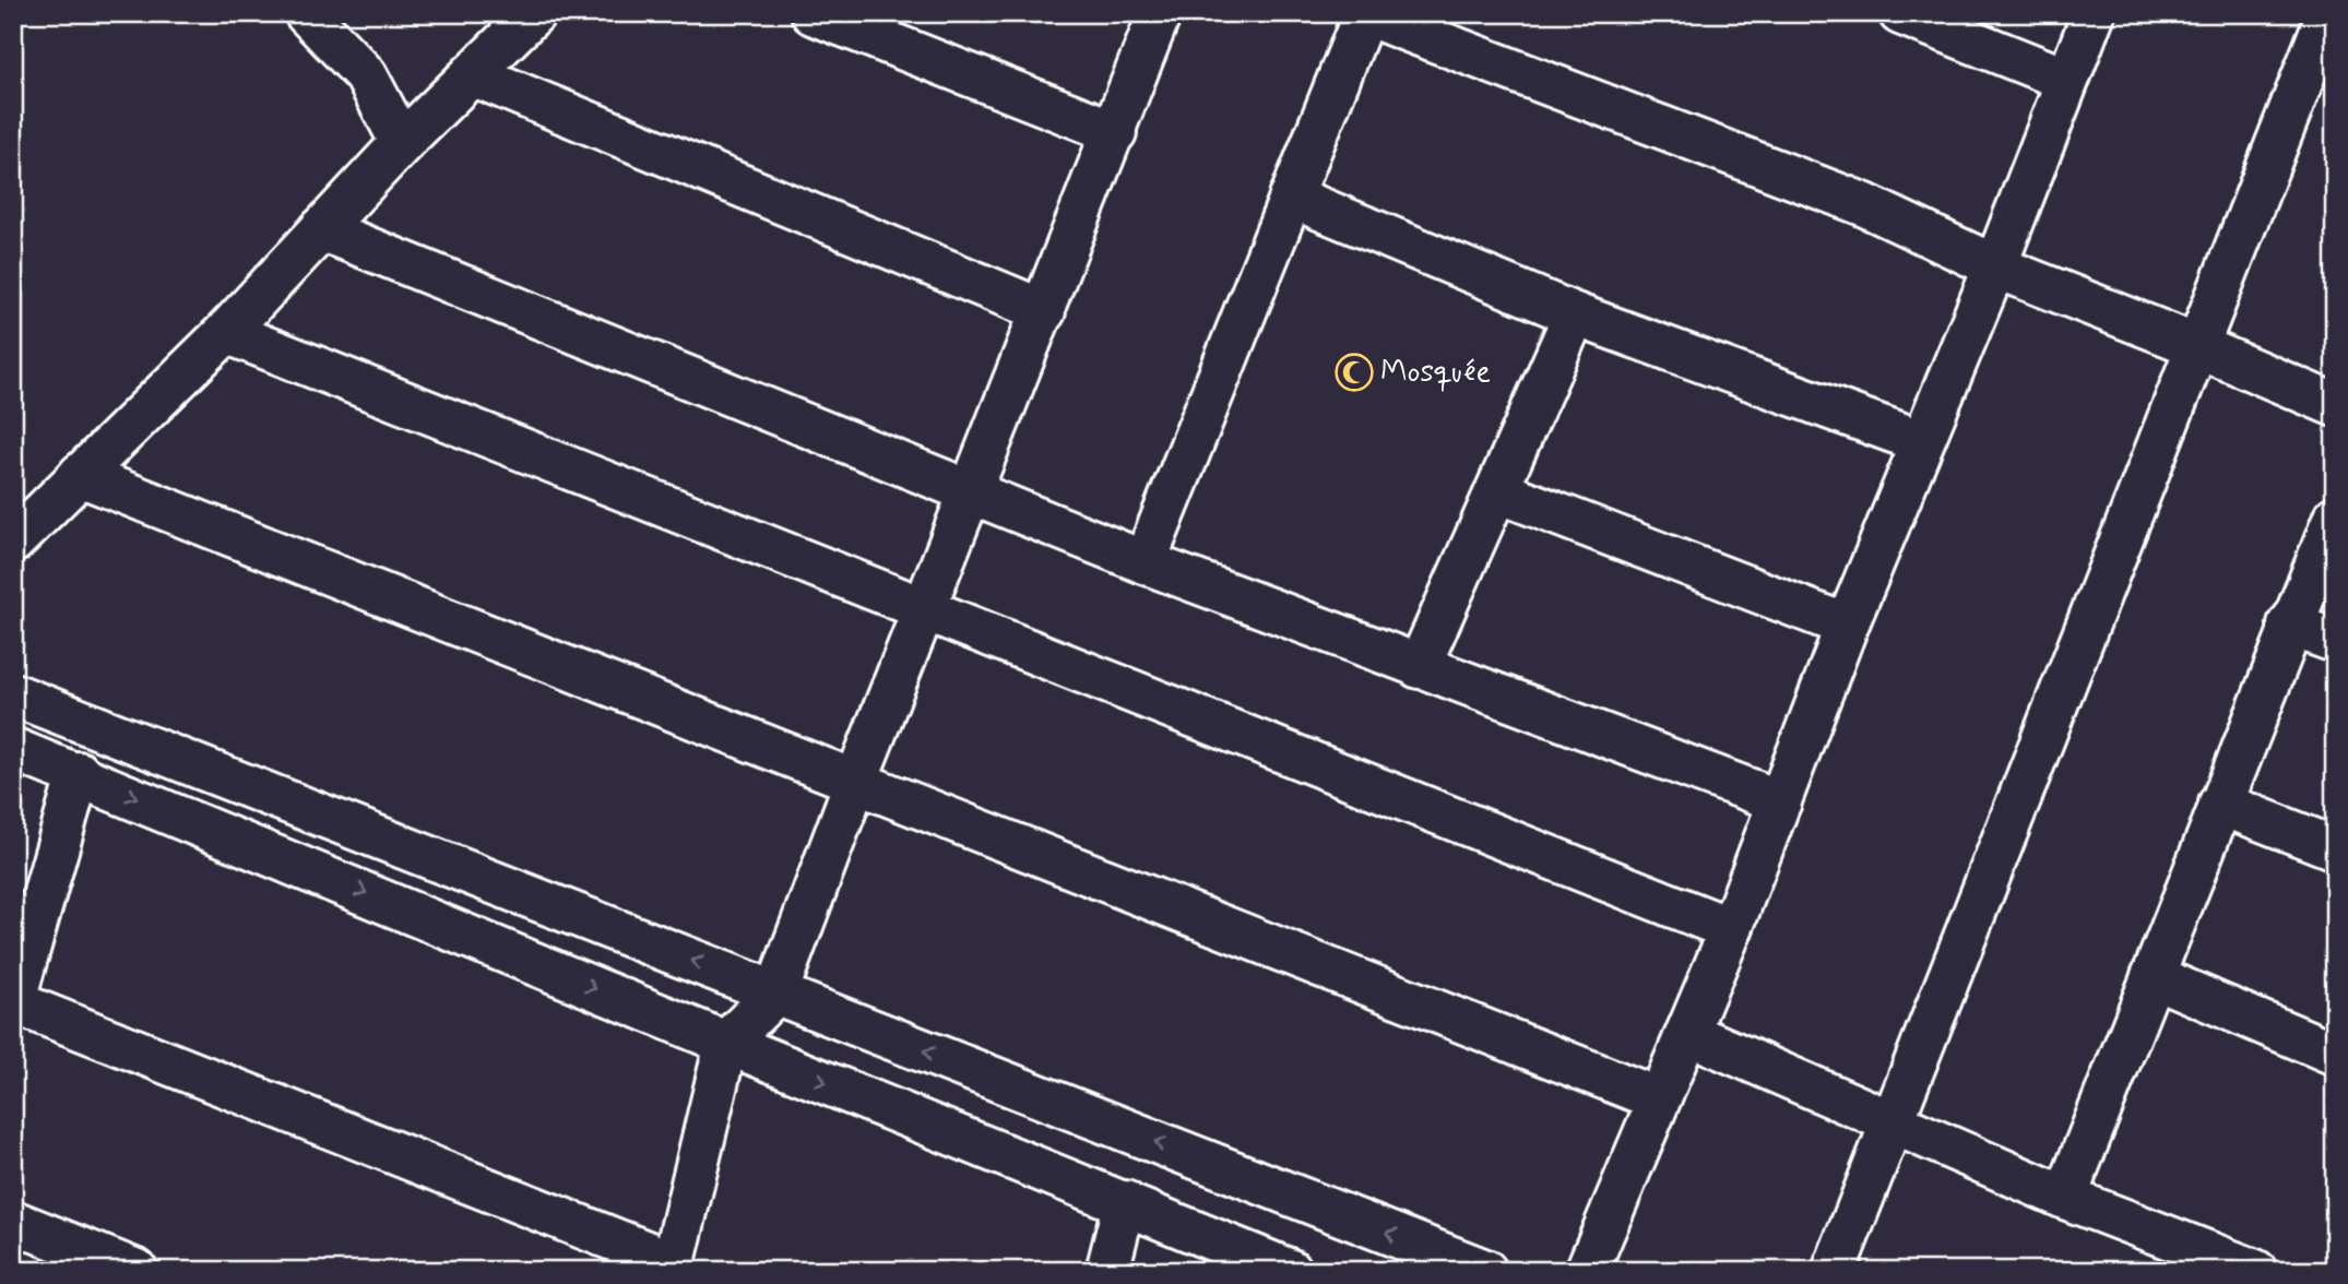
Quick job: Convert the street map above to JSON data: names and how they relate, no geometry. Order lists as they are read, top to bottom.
{
  "places": {
    "mosque": ["Mosquée"]
  }
}
